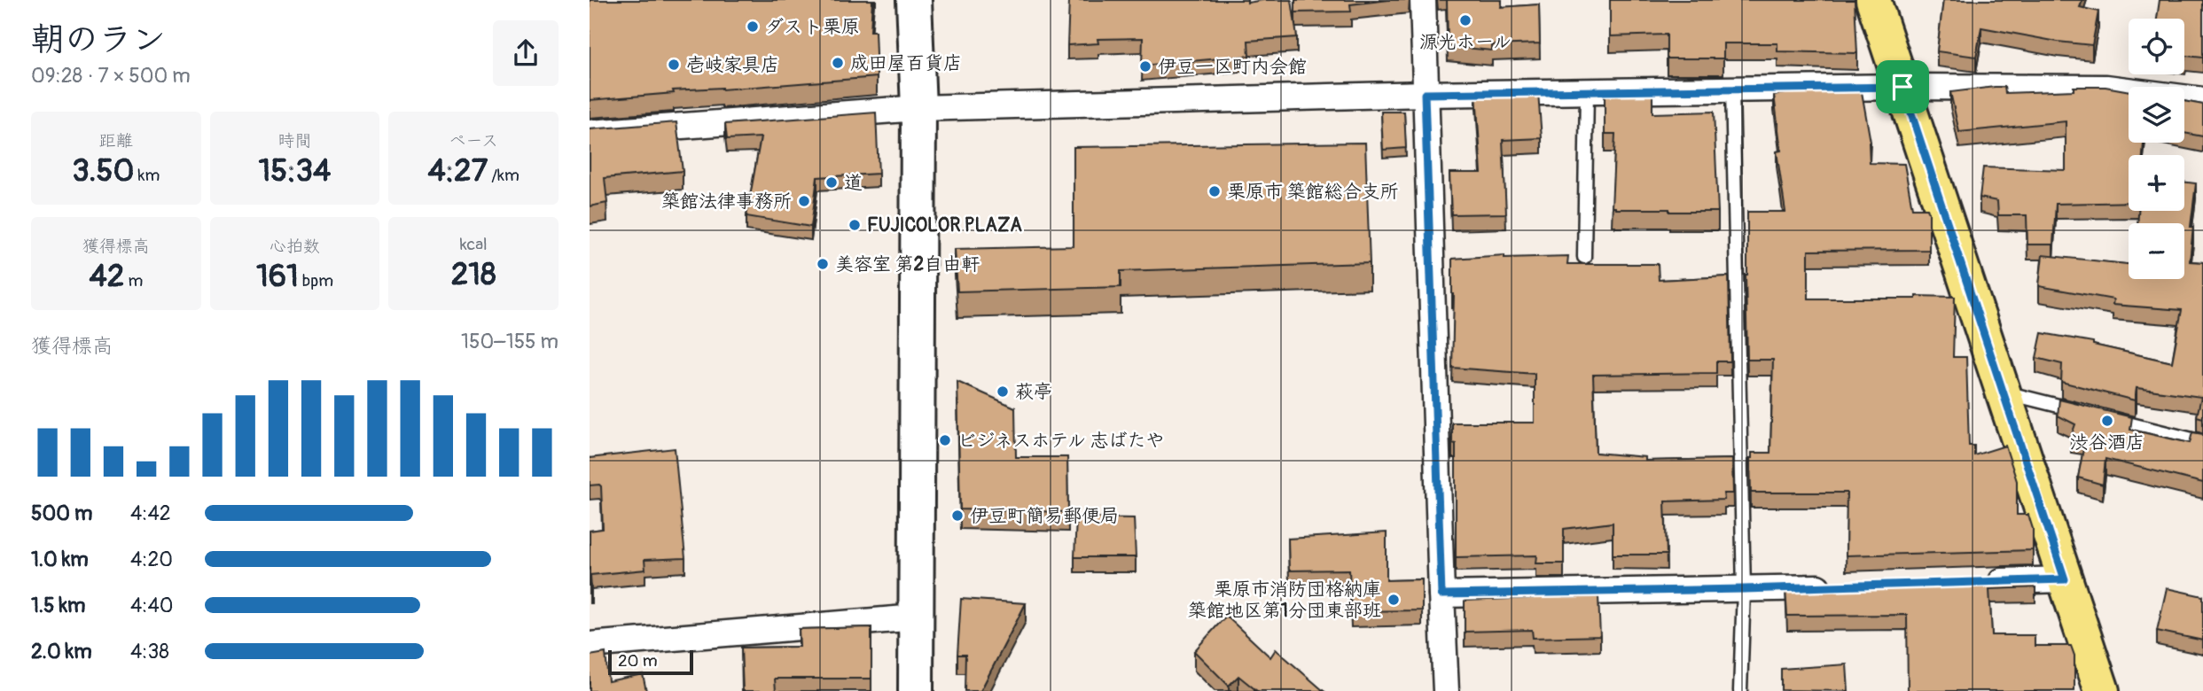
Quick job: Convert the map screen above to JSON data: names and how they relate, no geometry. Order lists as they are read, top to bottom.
{
  "places": [
    "源光ホール",
    "ダスト栗原",
    "成田屋百貨店",
    "壱岐家具店",
    "伊豆一区町内会館",
    "道",
    "栗原市 築館総合支所",
    "築館法律事務所",
    "FUJICOLOR PLAZA",
    "美容室 第2自由軒",
    "萩亭",
    "渋谷酒店",
    "ビジネスホテル 志ばたや",
    "伊豆町簡易郵便局",
    "栗原市消防団格納庫 築館地区第1分団東部班"
  ],
  "scale_bar": "20 m",
  "page": {
    "heading": ["朝のラン", "09:28 · 7 × 500 m"],
    "map_buttons": ["+", "−"],
    "stats": [
      ["距離", "3.50 km"],
      ["時間", "15:34"],
      ["ペース", "4:27 /km"],
      ["獲得標高", "42 m"],
      ["心拍数", "161 bpm"],
      ["kcal", "218"]
    ],
    "chart": ["獲得標高", "150–155 m"],
    "list": [
      {
        "name": "500 m",
        "note": "4:42"
      },
      {
        "name": "1.0 km",
        "note": "4:20"
      },
      {
        "name": "1.5 km",
        "note": "4:40"
      },
      {
        "name": "2.0 km",
        "note": "4:38"
      }
    ],
    "scale": "20 m"
  }
}
